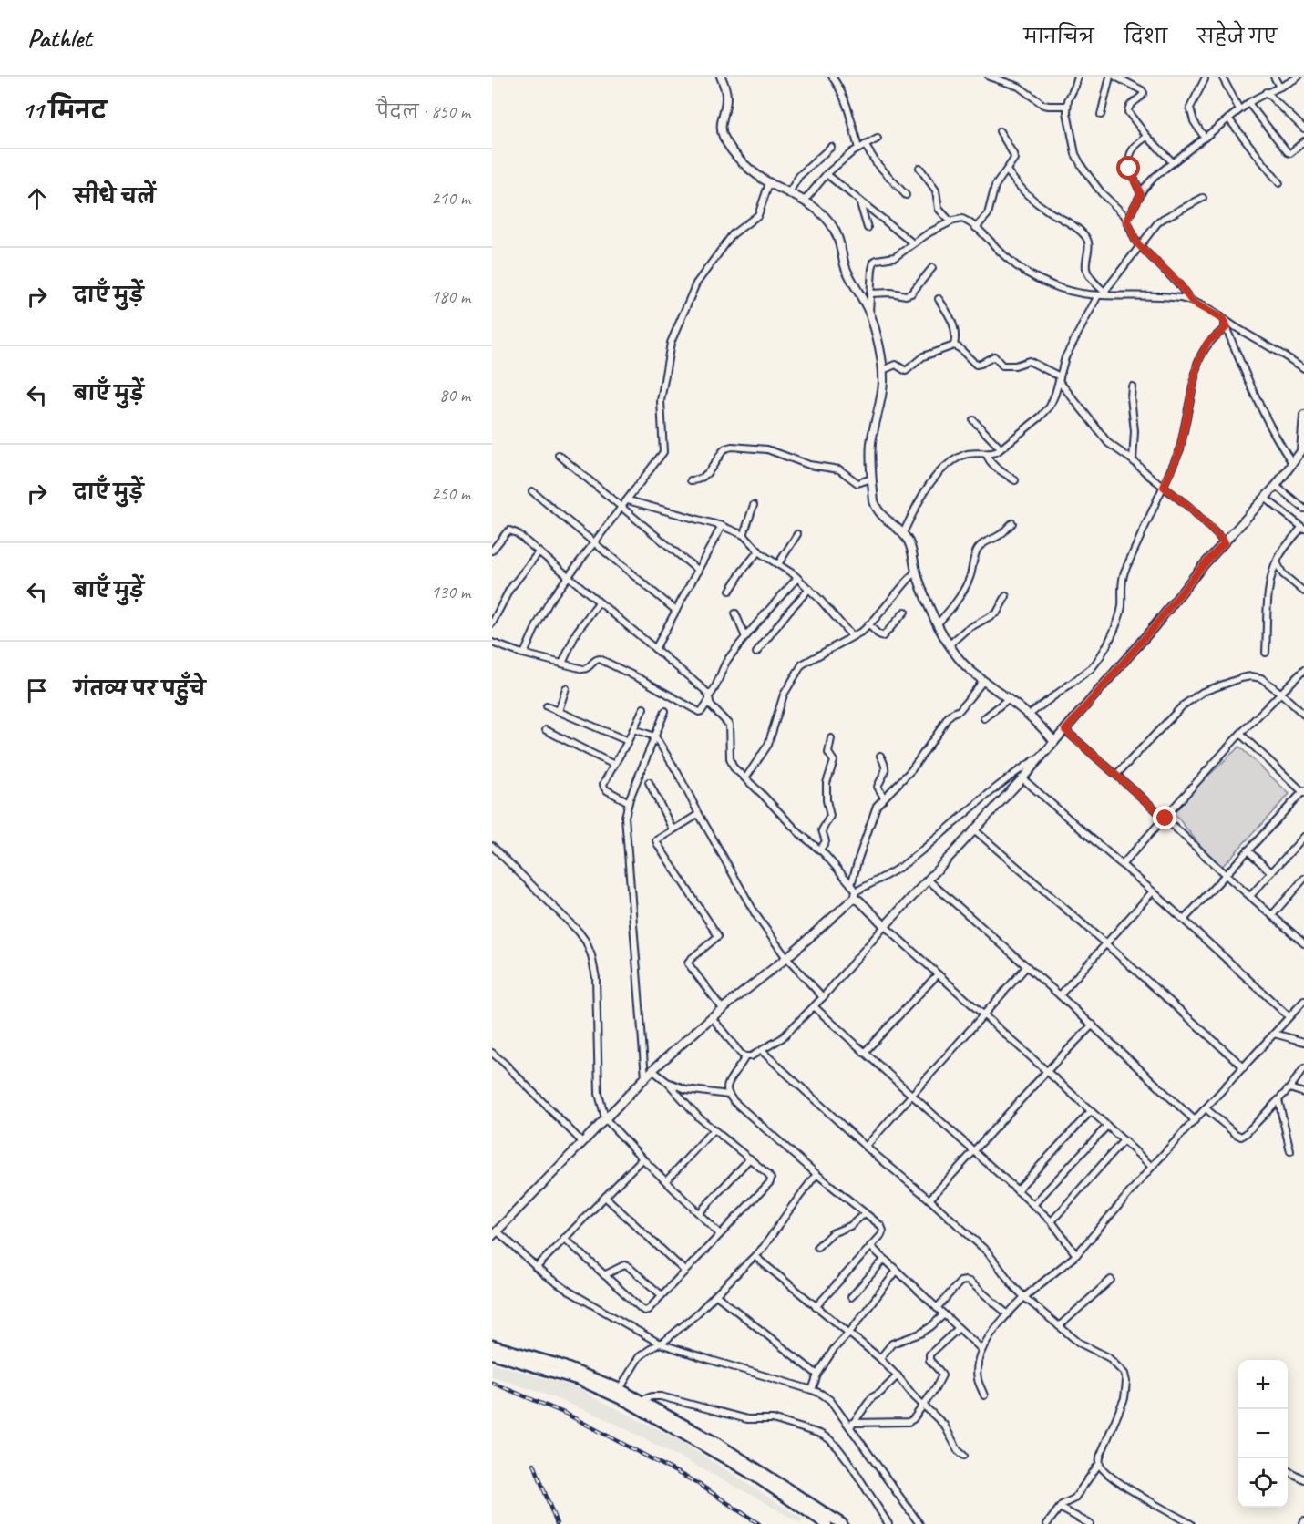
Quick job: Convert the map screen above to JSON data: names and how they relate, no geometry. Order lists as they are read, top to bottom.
{
  "page": {
    "header": "Pathlet",
    "nav": ["मानचित्र", "दिशा", "सहेजे गए"],
    "heading": ["11 मिनट", "पैदल · 850 m"],
    "list": [
      ["सीधे चलें", "210 m"],
      ["दाएँ मुड़ें", "180 m"],
      ["बाएँ मुड़ें", "80 m"],
      ["दाएँ मुड़ें", "250 m"],
      ["बाएँ मुड़ें", "130 m"],
      "गंतव्य पर पहुँचे"
    ],
    "map_buttons": ["+", "−"]
  }
}
